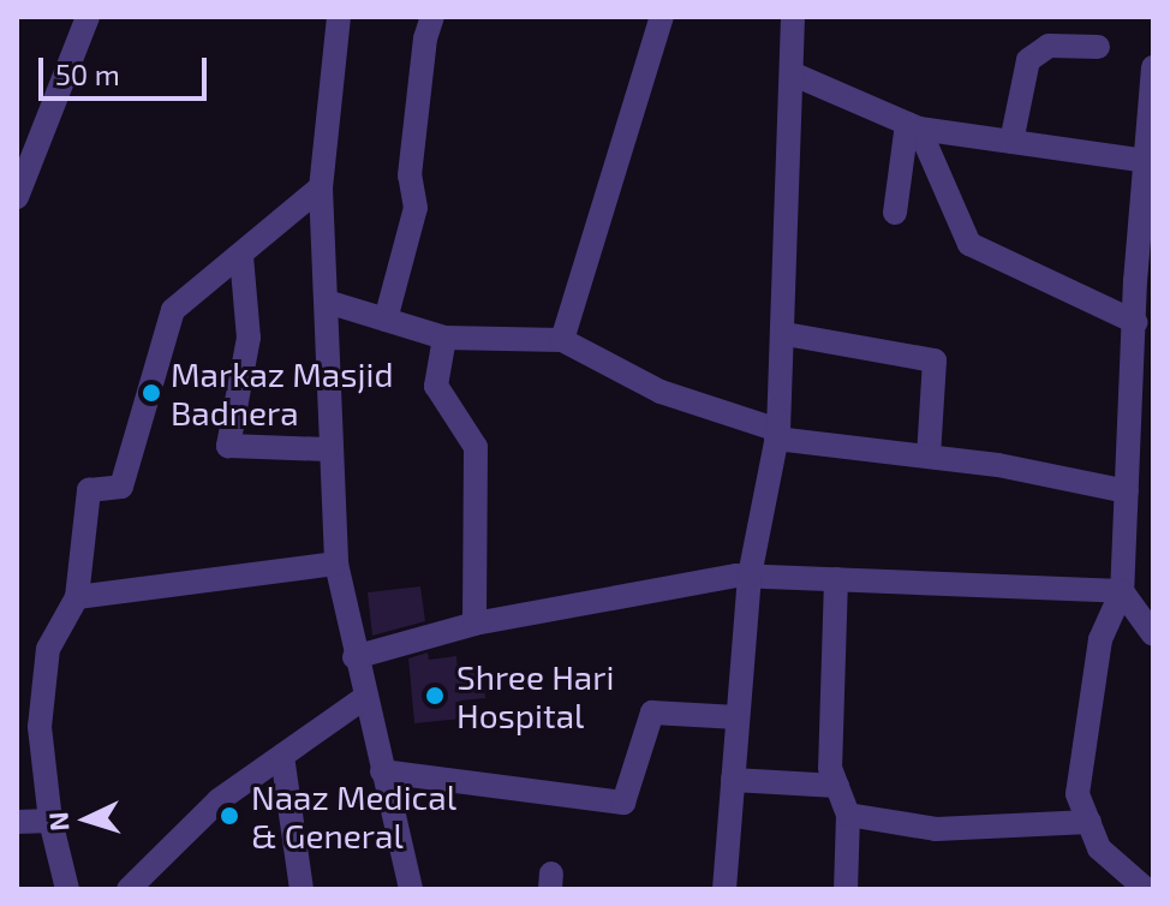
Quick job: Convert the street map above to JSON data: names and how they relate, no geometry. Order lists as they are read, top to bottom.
{
  "places": ["Markaz Masjid Badnera", "Shree Hari Hospital", "Naaz Medical & General"],
  "scale_bar": "50 m",
  "north": "left"
}
